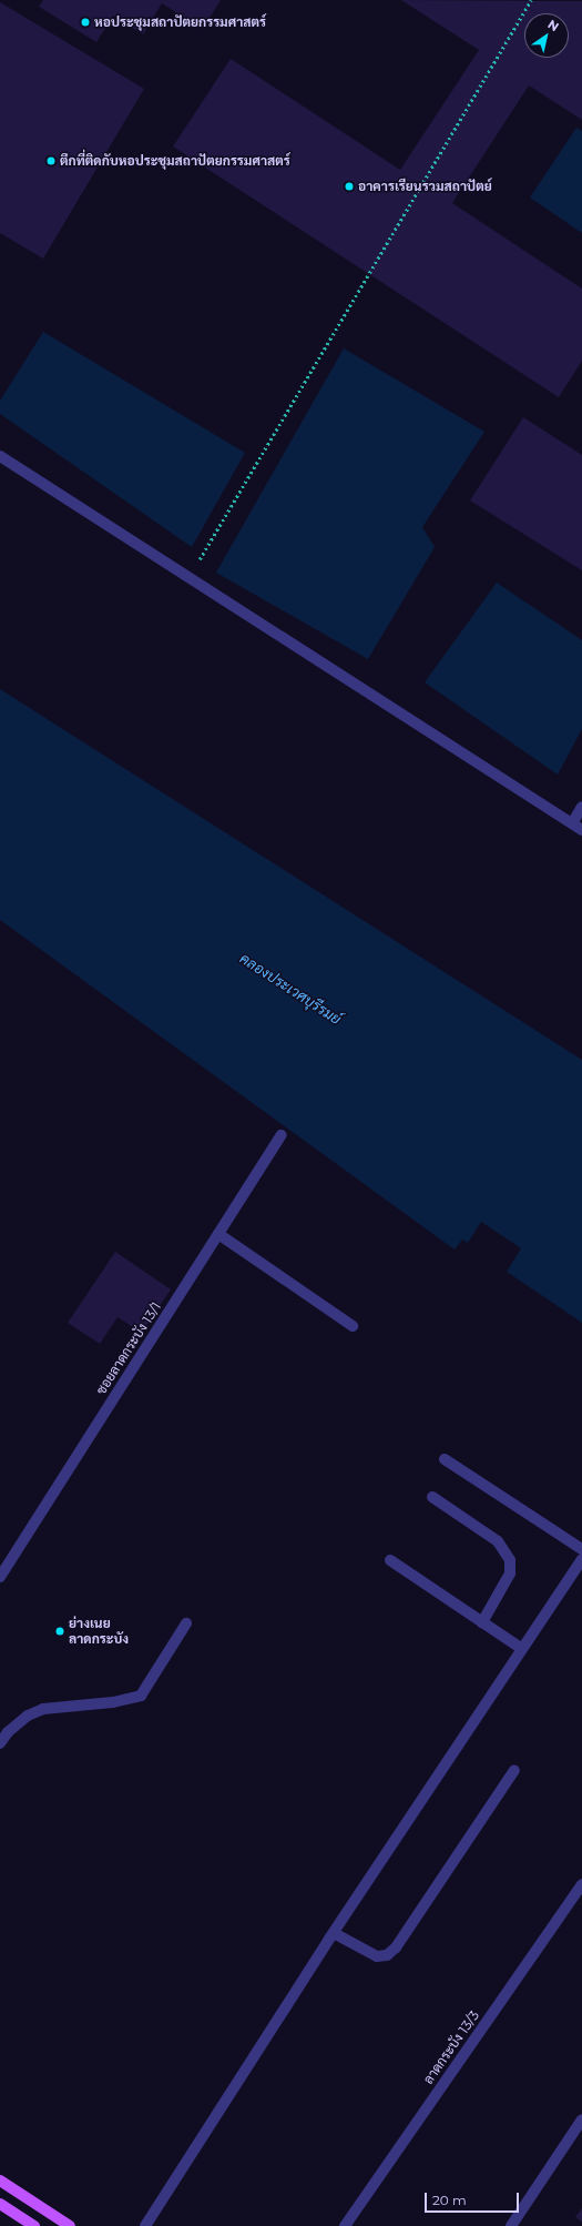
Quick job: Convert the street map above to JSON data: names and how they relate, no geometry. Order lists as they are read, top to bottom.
{
  "streets": {
    "street": ["ซอยลาดกระบัง 13/1", "ลาดกระบัง 13/3"]
  },
  "water": ["คลองประเวศบุรีรมย์"],
  "places": [
    "หอประชุมสถาปัตยกรรมศาสตร์",
    "ตึกที่ติดกับหอประชุมสถาปัตยกรรมศาสตร์",
    "อาคารเรียนรวมสถาปัตย์",
    "ย่างเนย ลาดกระบัง"
  ],
  "scale_bar": "20 m",
  "north": "top right"
}
